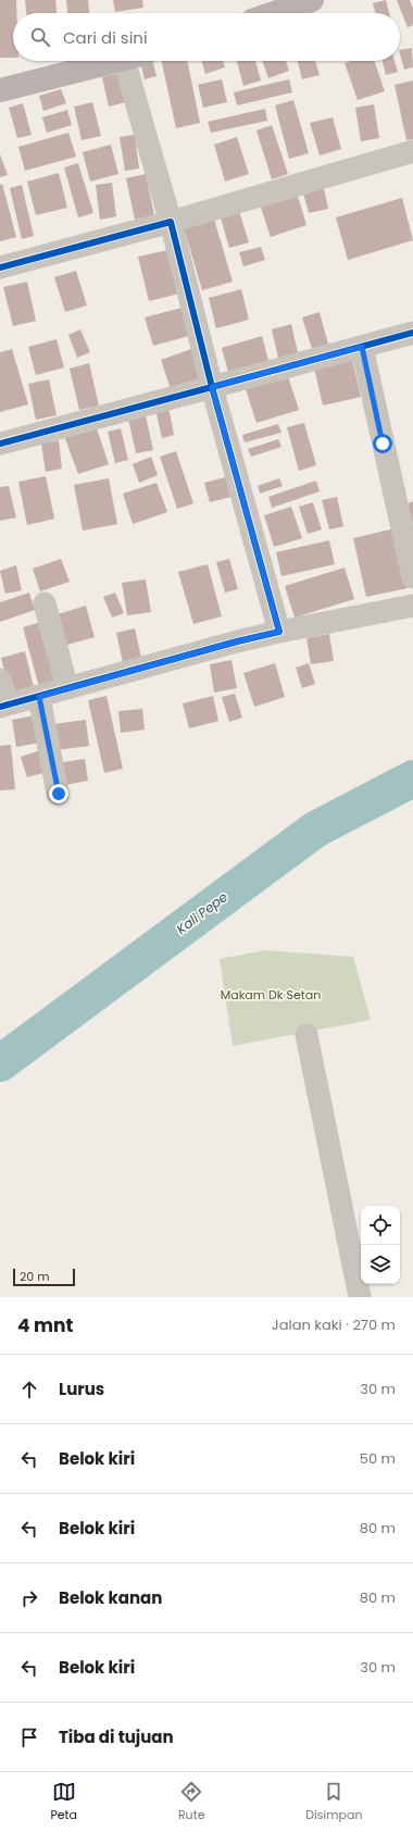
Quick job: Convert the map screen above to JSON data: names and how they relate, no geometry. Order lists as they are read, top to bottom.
{
  "water": ["Kali Pepe"],
  "parks": ["Makam Dk Setan"],
  "scale_bar": "20 m",
  "page": {
    "search": "Cari di sini",
    "scale": "20 m",
    "heading": ["4 mnt", "Jalan kaki · 270 m"],
    "list": [
      ["Lurus", "30 m"],
      ["Belok kiri", "50 m"],
      ["Belok kiri", "80 m"],
      ["Belok kanan", "80 m"],
      ["Belok kiri", "30 m"],
      "Tiba di tujuan"
    ],
    "nav": ["Peta", "Rute", "Disimpan"]
  }
}
